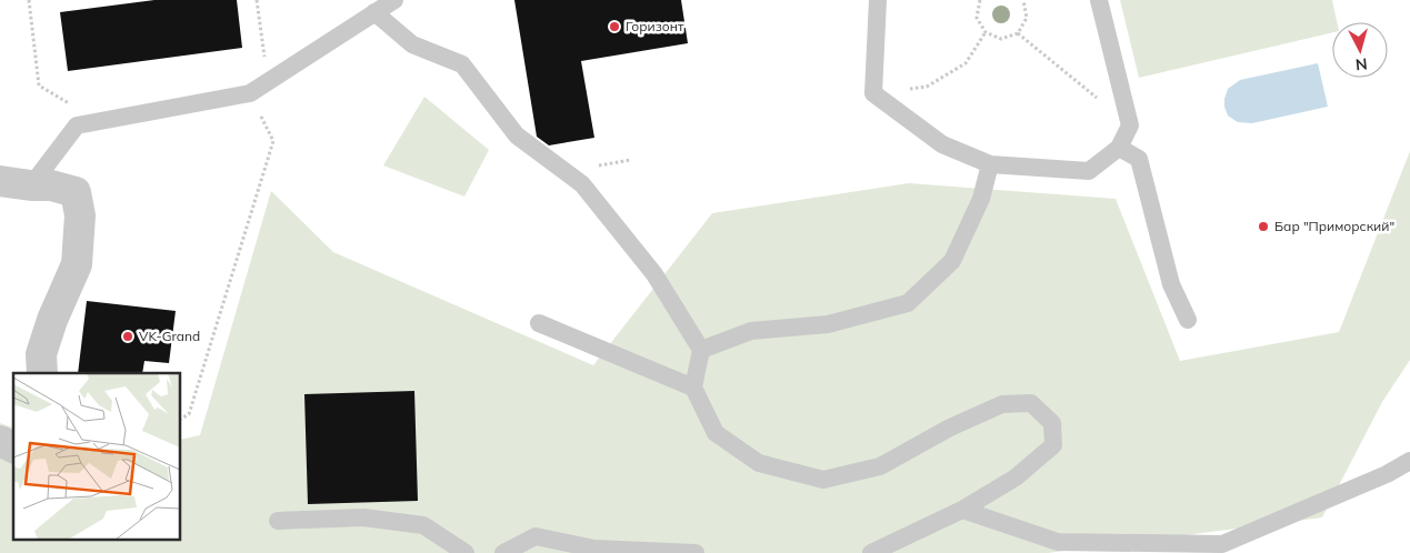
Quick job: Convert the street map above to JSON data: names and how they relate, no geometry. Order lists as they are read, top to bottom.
{
  "places": ["Горизонт", "Бар \"Приморский\"", "VK-Grand"],
  "north": "bottom"
}
